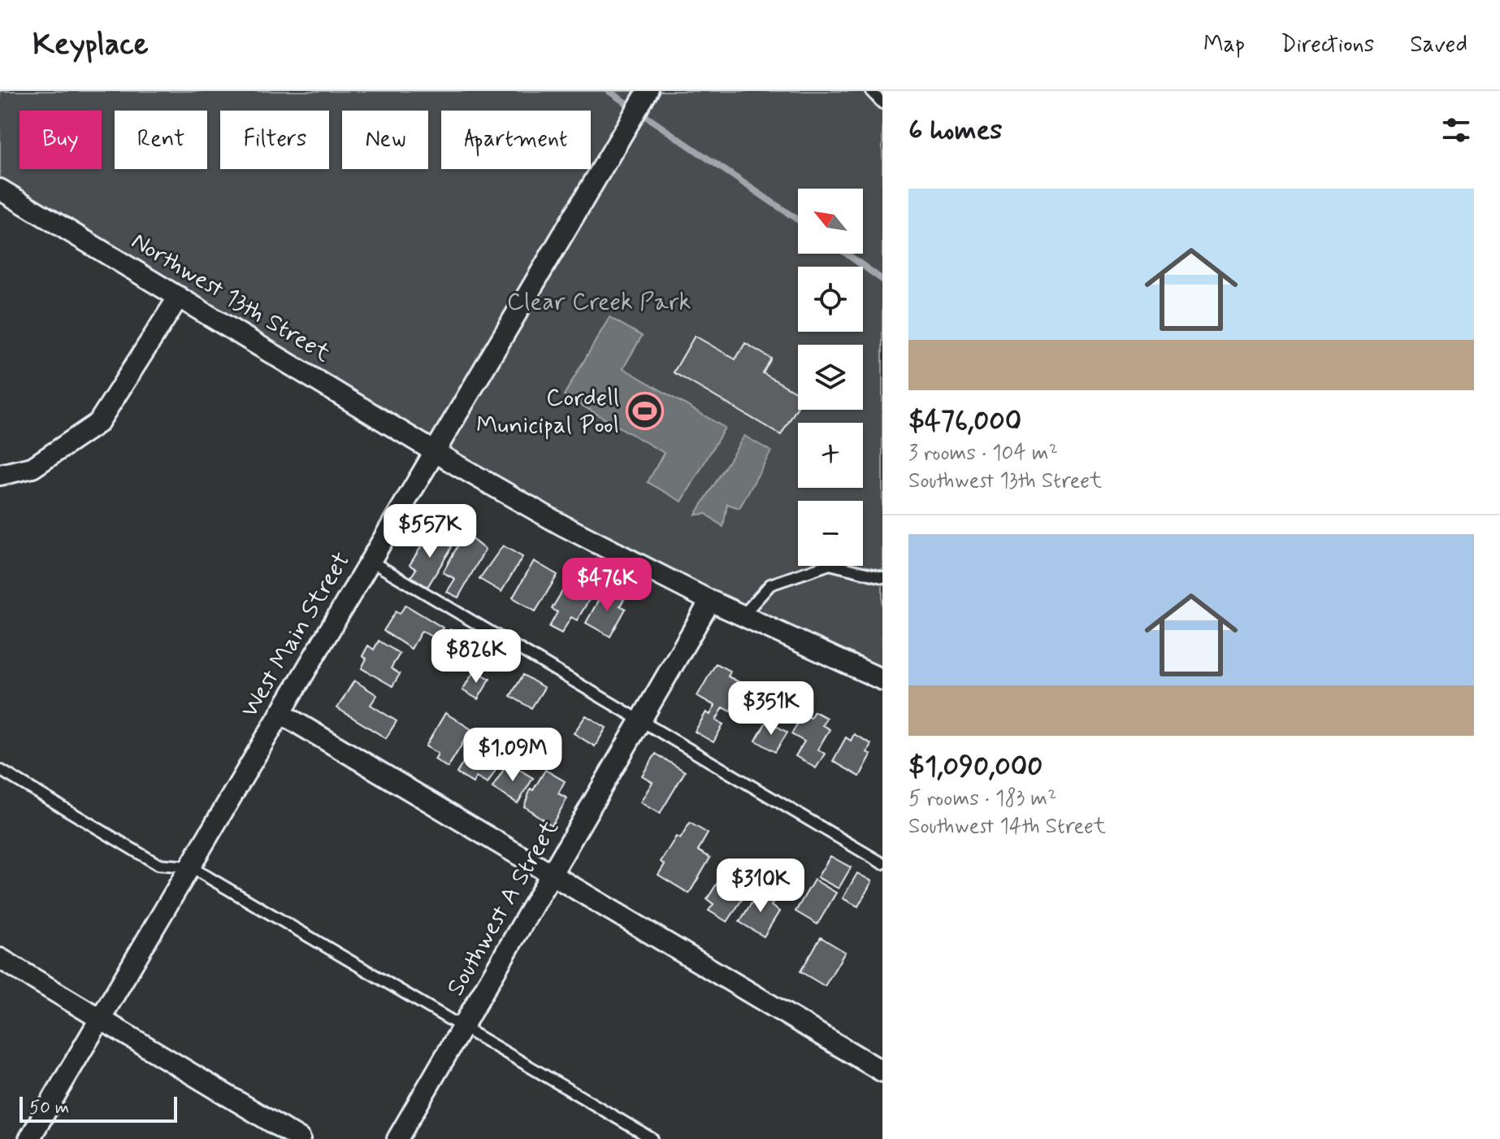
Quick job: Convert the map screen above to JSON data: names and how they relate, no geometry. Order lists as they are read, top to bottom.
{
  "streets": {
    "street": ["Northwest 13th Street", "West Main Street", "Southwest A Street"]
  },
  "crossings": [
    ["Northwest 13th Street", "West Main Street"],
    ["Northwest 13th Street", "Southwest A Street"]
  ],
  "parks": ["Clear Creek Park"],
  "places": {
    "sports": ["Cordell Municipal Pool"]
  },
  "scale_bar": "50 m",
  "north": "top left",
  "page": {
    "header": "Keyplace",
    "nav": ["Map", "Directions", "Saved"],
    "heading": "6 homes",
    "chip": [
      "Buy",
      "Rent",
      "Filters",
      "New",
      "Apartment"
    ],
    "list": [
      {
        "name": "$476,000",
        "note": "3 rooms · 104 m² · Southwest 13th Street"
      },
      {
        "name": "$1,090,000",
        "note": "5 rooms · 183 m² · Southwest 14th Street"
      }
    ],
    "map_buttons": ["+", "−"],
    "price": [
      "$557K",
      "$476K",
      "$826K",
      "$351K",
      "$1.09M",
      "$310K"
    ],
    "scale": "50 m"
  }
}
